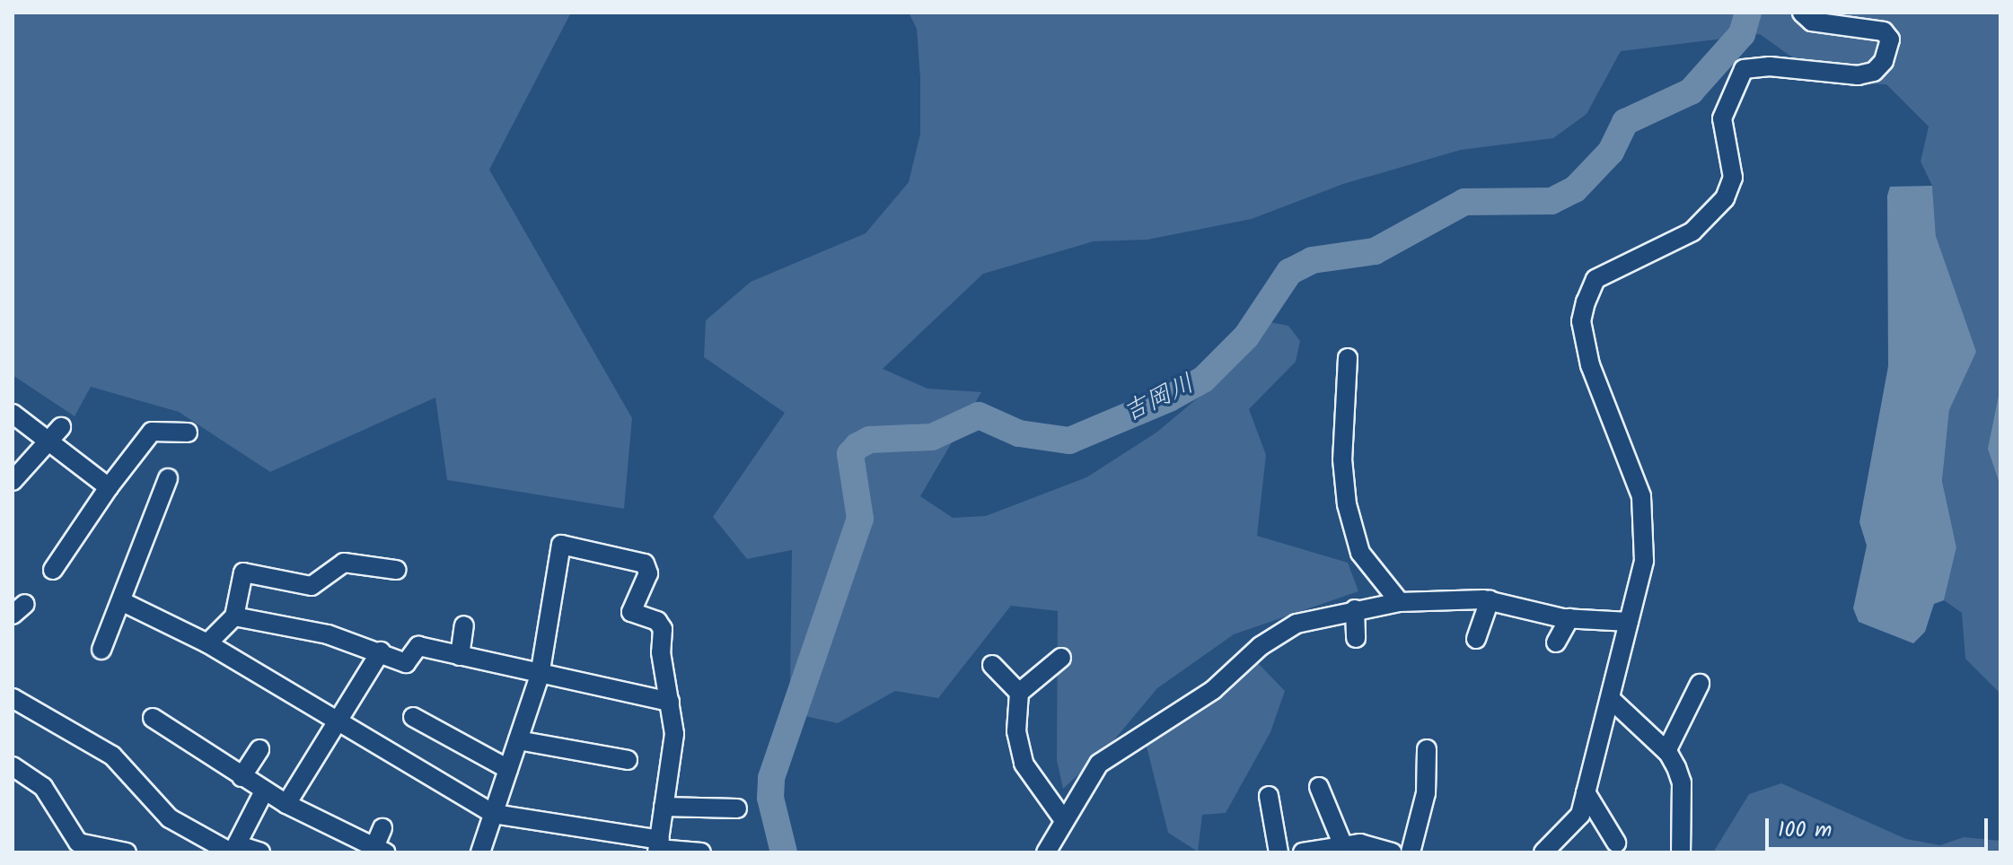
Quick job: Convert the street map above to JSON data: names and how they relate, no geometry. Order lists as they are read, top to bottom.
{
  "water": ["吉岡川"],
  "scale_bar": "100 m"
}
